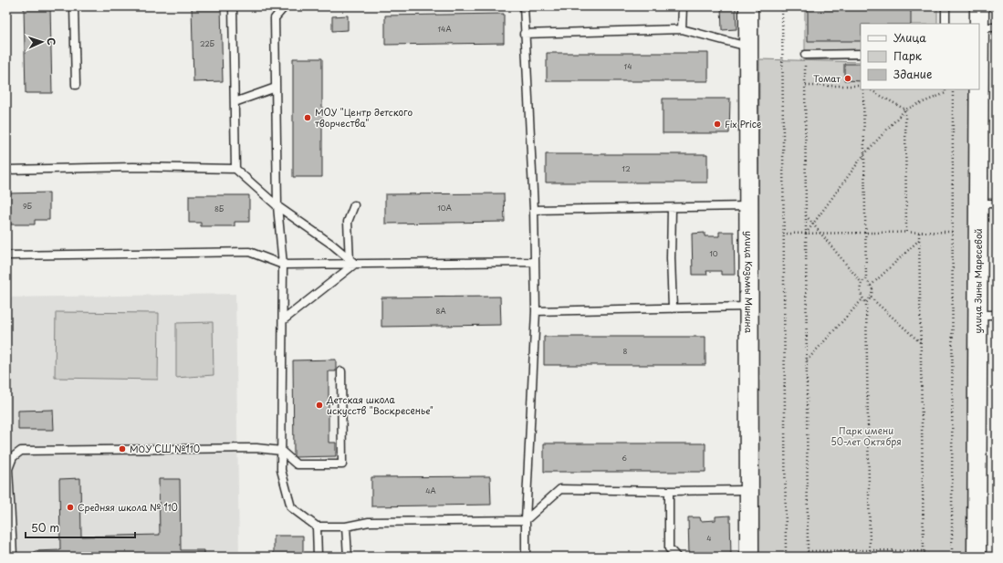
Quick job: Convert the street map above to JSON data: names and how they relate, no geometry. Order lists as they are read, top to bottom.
{
  "streets": {
    "street": ["улица Козьмы Минина", "улица Зины Маресевой"]
  },
  "parks": ["Парк имени 50-лет Октября"],
  "places": [
    "Томат",
    "МОУ \"Центр детского творчества\"",
    "Fix Price",
    "Детская школа искусств \"Воскресенье\"",
    "МОУ СШ №110",
    "Средняя школа № 110"
  ],
  "house_numbers": [
    "14А",
    "22Б",
    "14",
    "12",
    "9Б",
    "10А",
    "8Б",
    "10",
    "8А",
    "8",
    "6",
    "4А",
    "4"
  ],
  "legend": ["Улица", "Парк", "Здание"],
  "scale_bar": "50 m",
  "north": "right"
}
